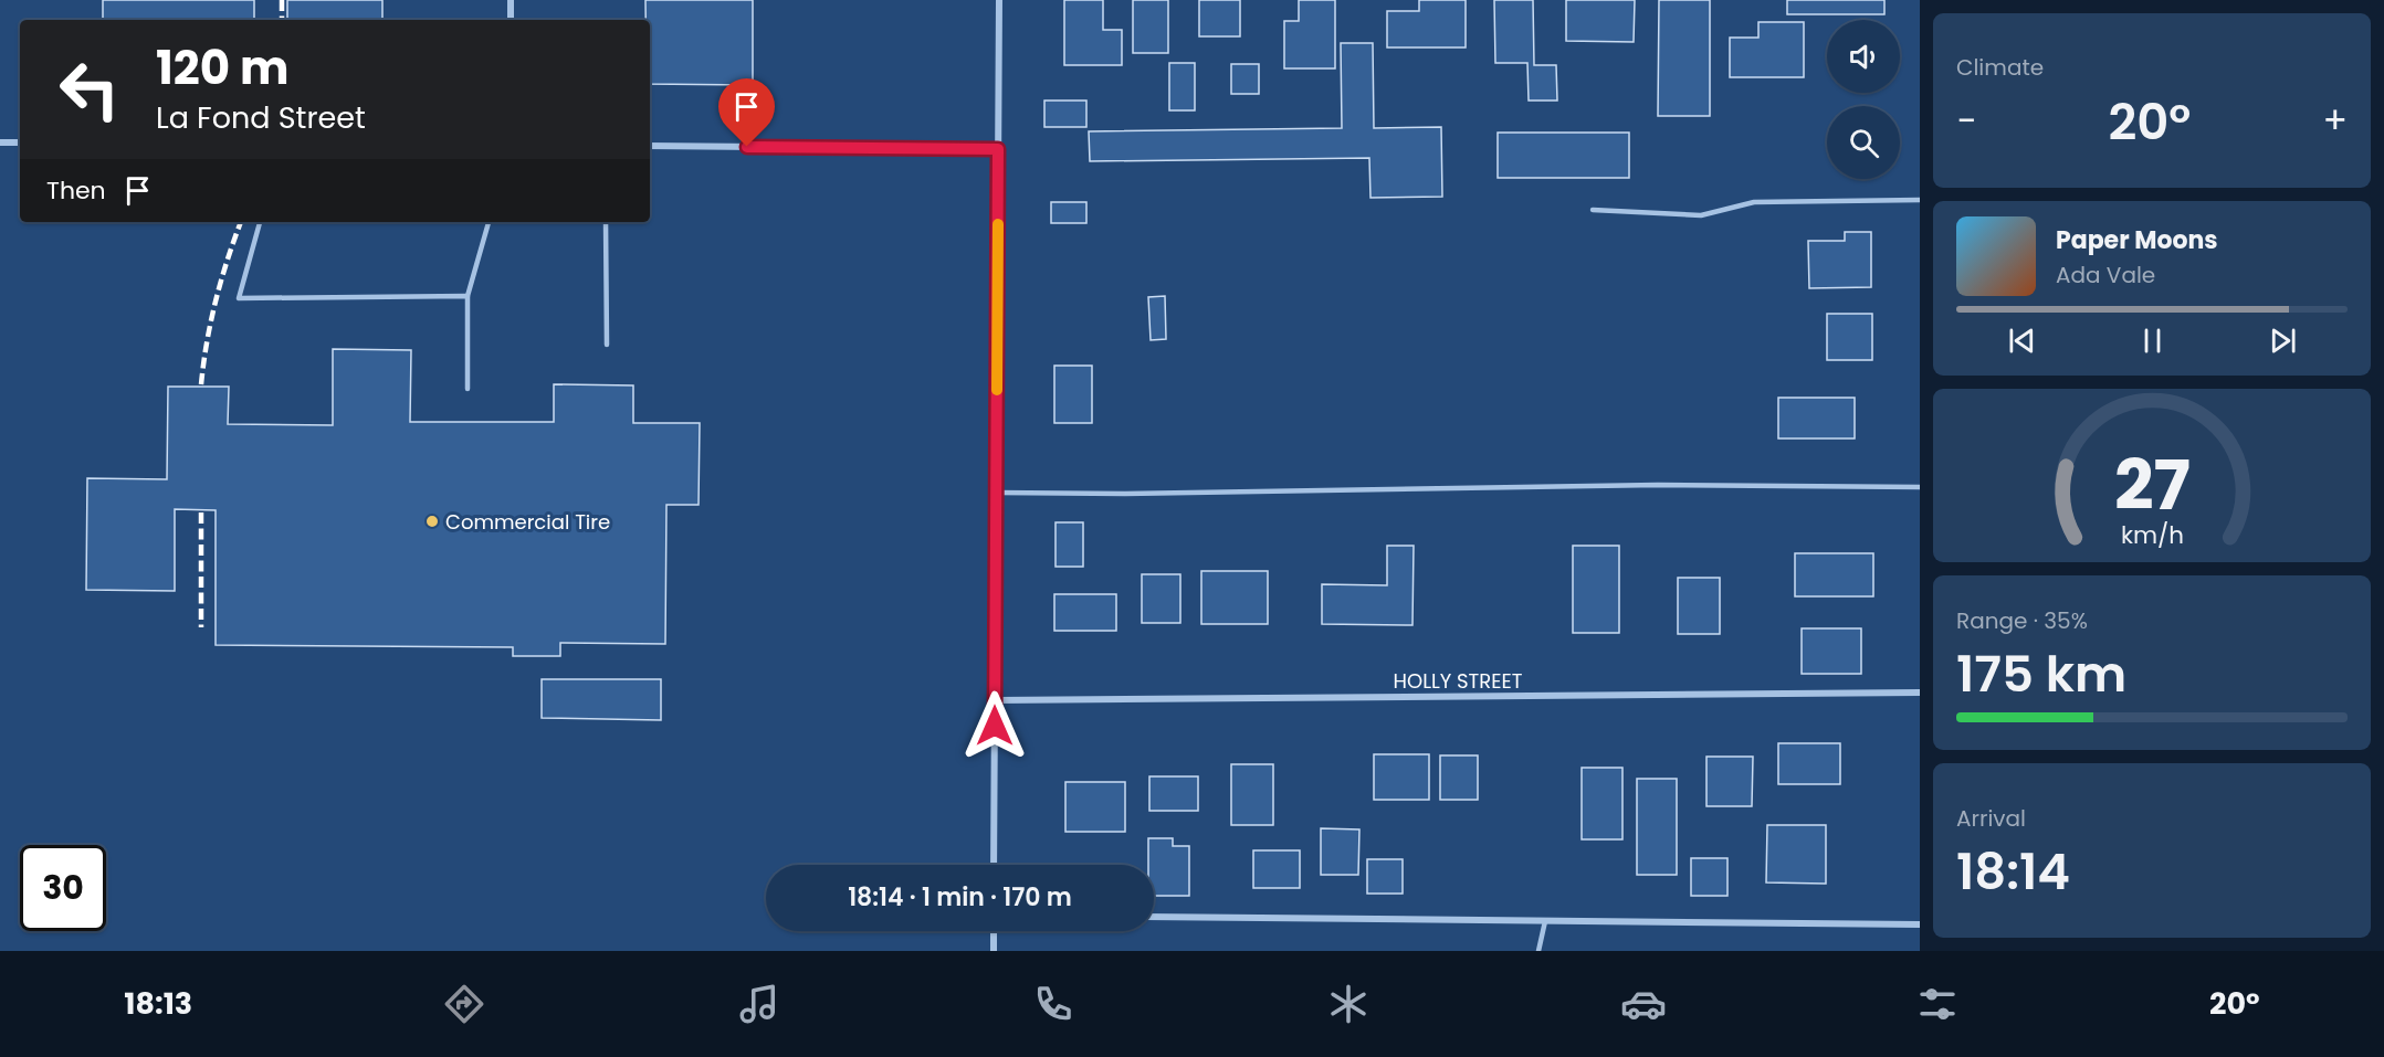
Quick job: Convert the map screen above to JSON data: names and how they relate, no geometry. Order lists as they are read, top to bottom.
{
  "streets": {
    "street": ["HOLLY STREET"]
  },
  "places": ["Commercial Tire"],
  "page": {
    "tile": [
      "Climate",
      ["Range · 35%", "175 km"],
      ["Arrival", "18:14"]
    ],
    "turn": ["120 m", "La Fond Street"],
    "heat": ["−", "20°", "+"],
    "then": "Then",
    "song": ["Paper Moons", "Ada Vale"],
    "limit": "30",
    "trip": "18:14 · 1 min · 170 m",
    "tabs": ["18:13", "20°"],
    "gauge": ["27", "km/h"]
  }
}
